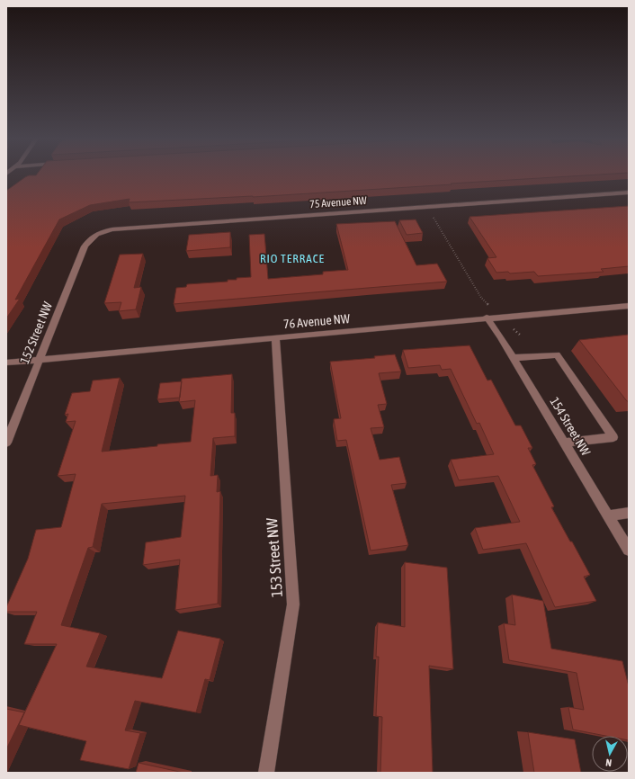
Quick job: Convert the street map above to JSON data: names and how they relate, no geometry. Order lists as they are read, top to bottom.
{
  "streets": {
    "street": [
      "75 Avenue NW",
      "76 Avenue NW",
      "152 Street NW",
      "154 Street NW",
      "153 Street NW"
    ]
  },
  "crossings": [
    ["75 Avenue NW", "152 Street NW"],
    ["76 Avenue NW", "152 Street NW"],
    ["76 Avenue NW", "154 Street NW"],
    ["76 Avenue NW", "153 Street NW"]
  ],
  "districts": ["RIO TERRACE"],
  "north": "bottom"
}
